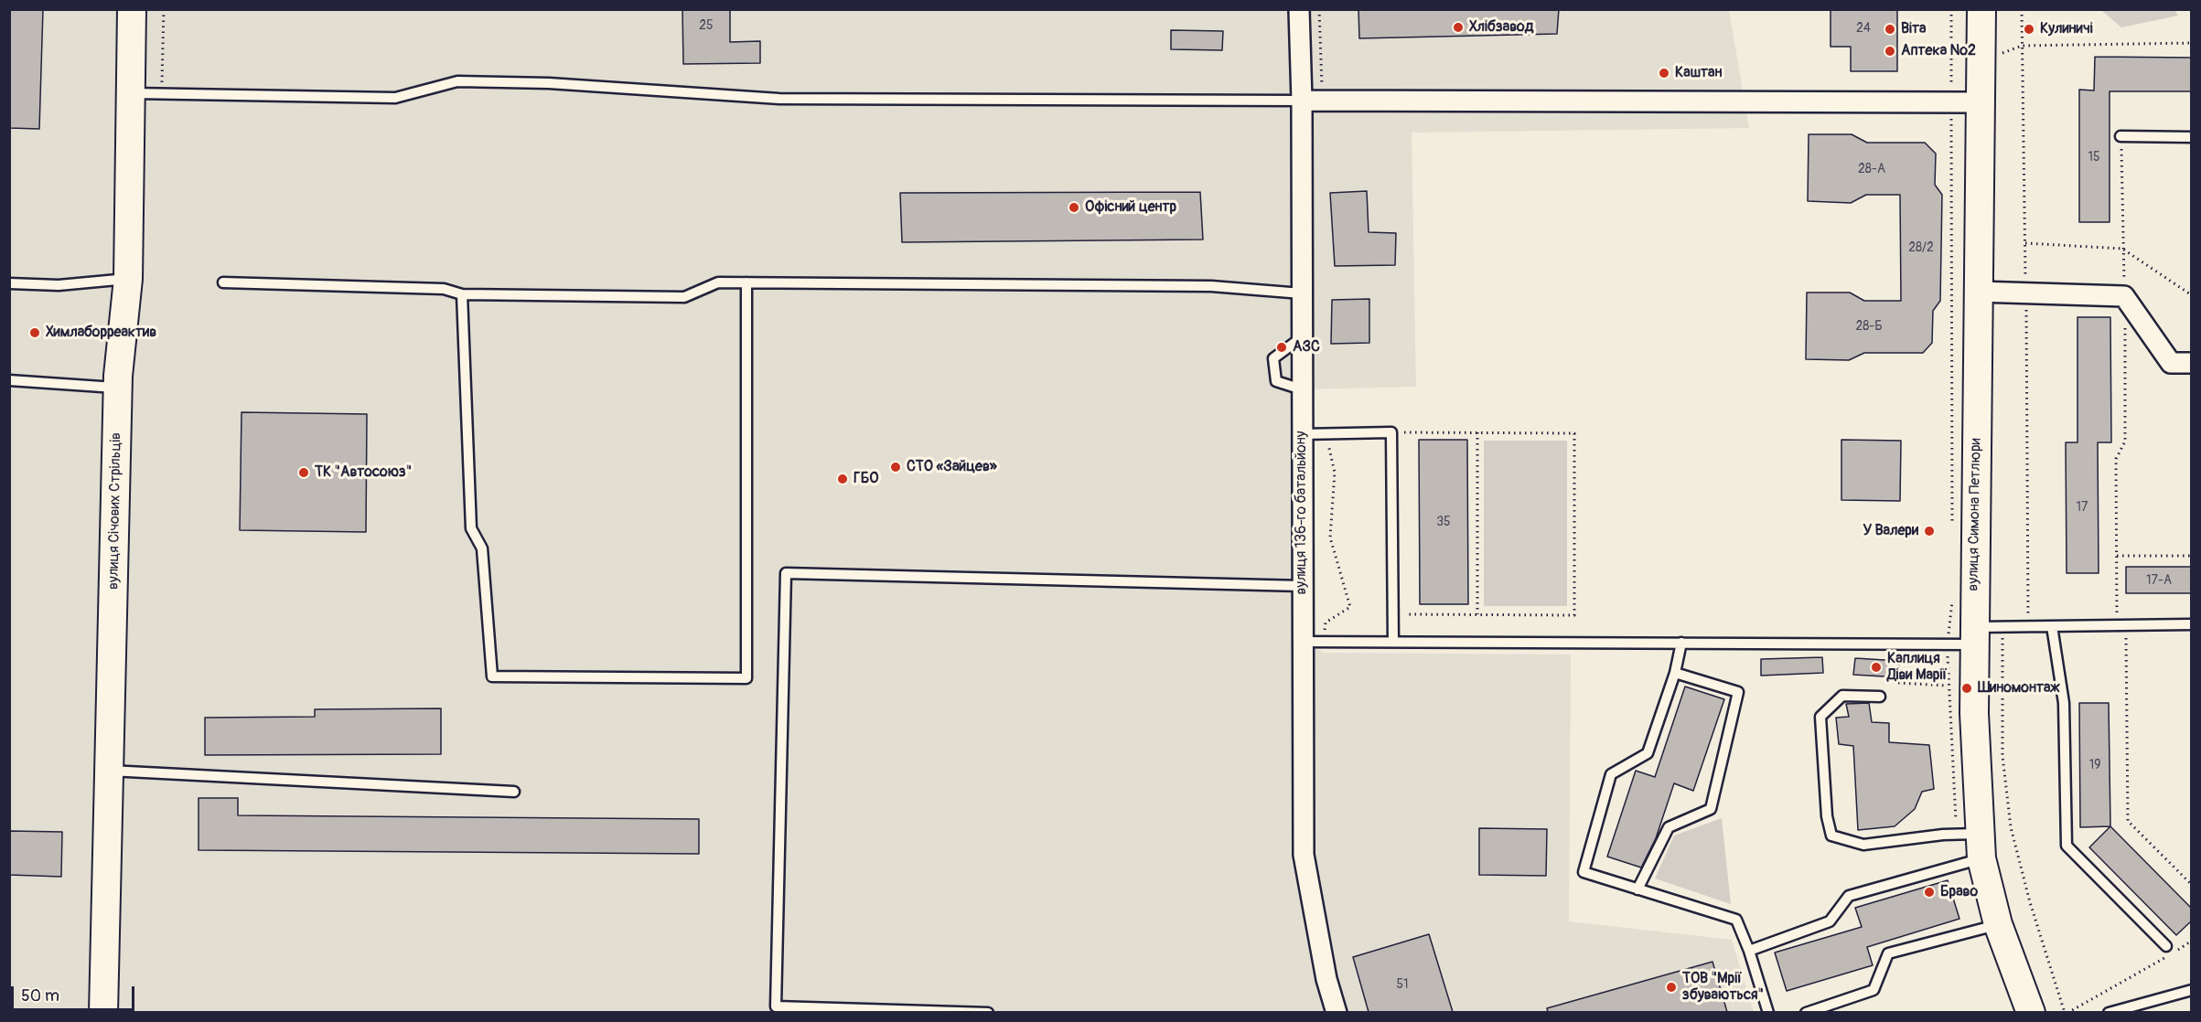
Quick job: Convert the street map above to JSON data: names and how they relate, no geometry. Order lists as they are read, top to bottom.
{
  "streets": {
    "street": ["вулиця Січових Стрільців", "вулиця 136-го батальйону", "вулиця Симона Петлюри"]
  },
  "places": [
    "Хлібзавод",
    "Віта",
    "Кулиничі",
    "Аптека №2",
    "Каштан",
    "Офісний центр",
    "Химлаборреактив",
    "АЗС",
    "СТО «Зайцев»",
    "ТК \"Автосоюз\"",
    "ГБО",
    "У Валери",
    "Каплиця Діви Марії",
    "Шиномонтаж",
    "Браво",
    "ТОВ \"Мрії збуваються\""
  ],
  "house_numbers": [
    "25",
    "24",
    "15",
    "28-А",
    "28/2",
    "28-Б",
    "17",
    "35",
    "17-А",
    "19",
    "51"
  ],
  "scale_bar": "50 m"
}
